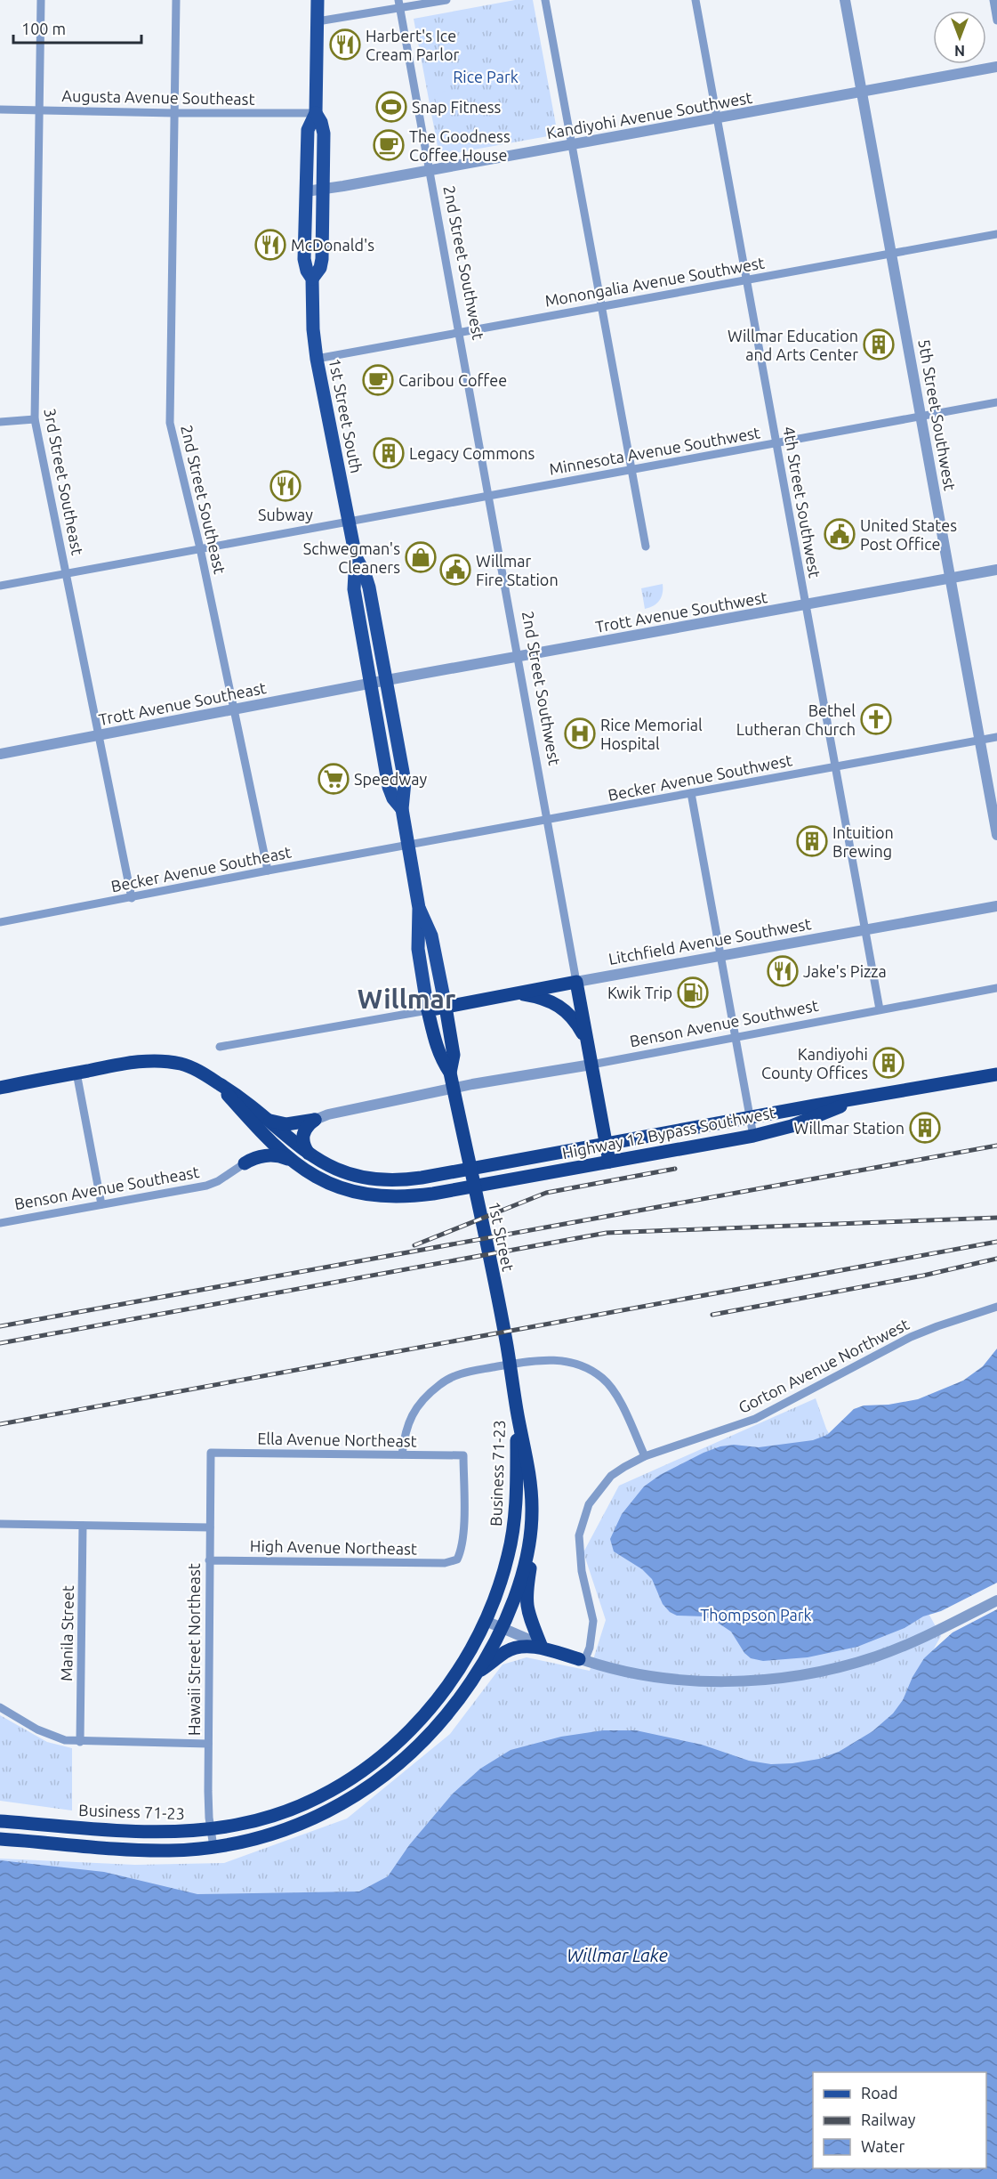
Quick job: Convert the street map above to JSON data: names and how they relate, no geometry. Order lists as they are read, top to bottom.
{
  "streets": {
    "highway": [
      "2nd Street Southwest",
      "Litchfield Avenue Southwest",
      "Highway 12 Bypass Southwest",
      "1st Street",
      "Business 71-23"
    ],
    "main road": ["1st Street South"],
    "street": [
      "Augusta Avenue Southeast",
      "Kandiyohi Avenue Southwest",
      "Monongalia Avenue Southwest",
      "5th Street Southwest",
      "Minnesota Avenue Southwest",
      "3rd Street Southeast",
      "2nd Street Southeast",
      "4th Street Southwest",
      "Trott Avenue Southwest",
      "Trott Avenue Southeast",
      "Becker Avenue Southwest",
      "Becker Avenue Southeast",
      "Benson Avenue Southwest",
      "Benson Avenue Southeast",
      "Gorton Avenue Northwest",
      "Ella Avenue Northeast",
      "High Avenue Northeast",
      "Manila Street",
      "Hawaii Street Northeast"
    ]
  },
  "crossings": [
    ["Augusta Avenue Southeast", "1st Street South"],
    ["Augusta Avenue Southeast", "3rd Street Southeast"],
    ["Augusta Avenue Southeast", "2nd Street Southeast"],
    ["Kandiyohi Avenue Southwest", "2nd Street Southwest"],
    ["Kandiyohi Avenue Southwest", "5th Street Southwest"],
    ["Kandiyohi Avenue Southwest", "1st Street South"],
    ["Kandiyohi Avenue Southwest", "4th Street Southwest"],
    ["2nd Street Southwest", "Monongalia Avenue Southwest"],
    ["2nd Street Southwest", "Minnesota Avenue Southwest"],
    ["2nd Street Southwest", "Trott Avenue Southwest"],
    ["2nd Street Southwest", "Becker Avenue Southwest"],
    ["2nd Street Southwest", "Litchfield Avenue Southwest"],
    ["2nd Street Southwest", "Benson Avenue Southwest"],
    ["2nd Street Southwest", "Highway 12 Bypass Southwest"],
    ["Monongalia Avenue Southwest", "5th Street Southwest"],
    ["Monongalia Avenue Southwest", "1st Street South"],
    ["Monongalia Avenue Southwest", "4th Street Southwest"],
    ["5th Street Southwest", "Minnesota Avenue Southwest"],
    ["5th Street Southwest", "Trott Avenue Southwest"],
    ["5th Street Southwest", "Becker Avenue Southwest"],
    ["1st Street South", "Minnesota Avenue Southwest"],
    ["1st Street South", "Trott Avenue Southwest"],
    ["1st Street South", "Trott Avenue Southeast"],
    ["1st Street South", "Becker Avenue Southwest"],
    ["1st Street South", "Becker Avenue Southeast"],
    ["1st Street South", "Litchfield Avenue Southwest"],
    ["1st Street South", "1st Street"],
    ["Minnesota Avenue Southwest", "3rd Street Southeast"],
    ["Minnesota Avenue Southwest", "2nd Street Southeast"],
    ["Minnesota Avenue Southwest", "4th Street Southwest"],
    ["3rd Street Southeast", "Trott Avenue Southeast"],
    ["3rd Street Southeast", "Becker Avenue Southeast"],
    ["2nd Street Southeast", "Trott Avenue Southeast"],
    ["2nd Street Southeast", "Becker Avenue Southeast"],
    ["4th Street Southwest", "Trott Avenue Southwest"],
    ["4th Street Southwest", "Becker Avenue Southwest"],
    ["4th Street Southwest", "Litchfield Avenue Southwest"],
    ["4th Street Southwest", "Benson Avenue Southwest"],
    ["Trott Avenue Southwest", "Trott Avenue Southeast"],
    ["Becker Avenue Southwest", "Becker Avenue Southeast"],
    ["Litchfield Avenue Southwest", "1st Street"],
    ["1st Street", "Business 71-23"],
    ["Ella Avenue Northeast", "High Avenue Northeast"],
    ["Ella Avenue Northeast", "Hawaii Street Northeast"],
    ["Business 71-23", "Hawaii Street Northeast"],
    ["High Avenue Northeast", "Hawaii Street Northeast"]
  ],
  "districts": ["Willmar"],
  "water": ["Willmar Lake"],
  "parks": ["Rice Park", "Thompson Park"],
  "places": {
    "restaurant": [
      "Harbert's Ice Cream Parlor",
      "McDonald's",
      "Subway",
      "Jake's Pizza"
    ],
    "sports": ["Snap Fitness"],
    "cafe": ["The Goodness Coffee House", "Caribou Coffee"],
    "building": [
      "Willmar Education and Arts Center",
      "Legacy Commons",
      "Intuition Brewing",
      "Kandiyohi County Offices",
      "Willmar Station"
    ],
    "public building": ["United States Post Office", "Willmar Fire Station"],
    "shop": ["Schwegman's Cleaners"],
    "church": ["Bethel Lutheran Church"],
    "hospital": ["Rice Memorial Hospital"],
    "supermarket": ["Speedway"],
    "fuel station": ["Kwik Trip"]
  },
  "legend": ["Road", "Railway", "Water"],
  "scale_bar": "100 m",
  "north": "bottom"
}
